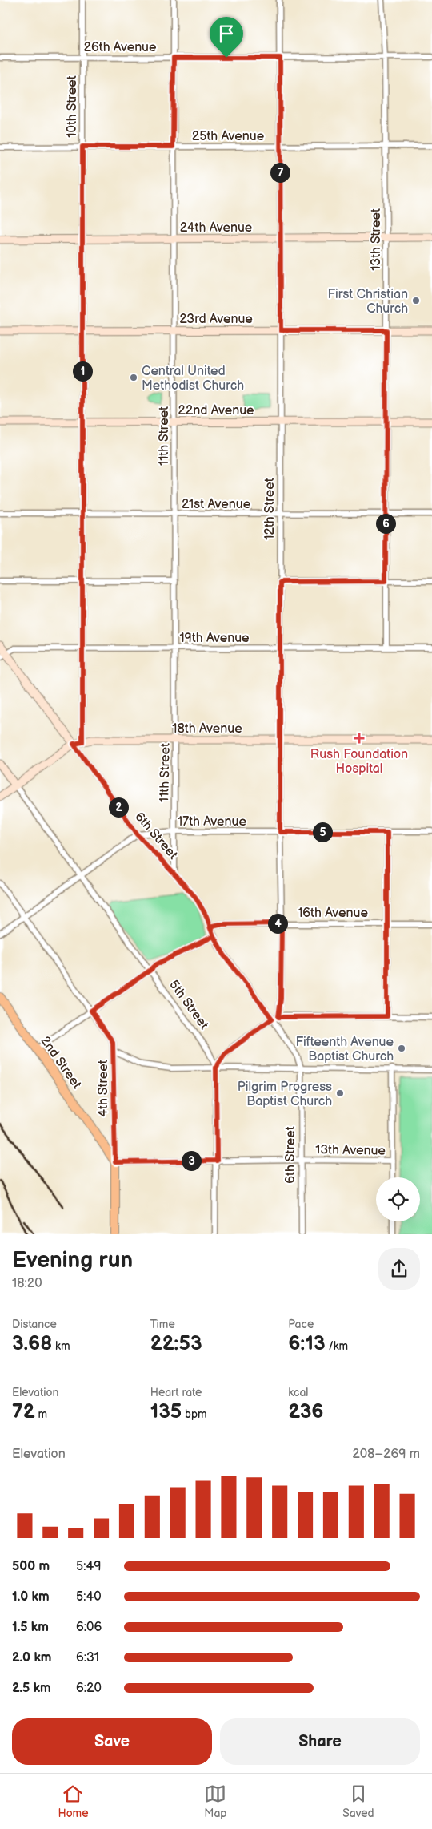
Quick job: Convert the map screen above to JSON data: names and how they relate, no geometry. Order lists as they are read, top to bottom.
{
  "streets": {
    "main road": [
      "24th Avenue",
      "23rd Avenue",
      "22nd Avenue",
      "18th Avenue",
      "6th Street",
      "5th Street",
      "2nd Street",
      "4th Street"
    ],
    "street": [
      "26th Avenue",
      "10th Street",
      "25th Avenue",
      "13th Street",
      "11th Street",
      "21st Avenue",
      "12th Street",
      "19th Avenue",
      "17th Avenue",
      "16th Avenue",
      "13th Avenue"
    ]
  },
  "crossings": [
    ["26th Avenue", "10th Street"],
    ["26th Avenue", "13th Street"],
    ["26th Avenue", "11th Street"],
    ["26th Avenue", "12th Street"],
    ["10th Street", "25th Avenue"],
    ["10th Street", "24th Avenue"],
    ["10th Street", "23rd Avenue"],
    ["10th Street", "22nd Avenue"],
    ["10th Street", "21st Avenue"],
    ["10th Street", "19th Avenue"],
    ["10th Street", "18th Avenue"],
    ["25th Avenue", "13th Street"],
    ["25th Avenue", "11th Street"],
    ["25th Avenue", "12th Street"],
    ["24th Avenue", "13th Street"],
    ["24th Avenue", "11th Street"],
    ["24th Avenue", "12th Street"],
    ["13th Street", "23rd Avenue"],
    ["13th Street", "22nd Avenue"],
    ["13th Street", "21st Avenue"],
    ["13th Street", "19th Avenue"],
    ["23rd Avenue", "11th Street"],
    ["23rd Avenue", "12th Street"],
    ["22nd Avenue", "11th Street"],
    ["22nd Avenue", "12th Street"],
    ["11th Street", "21st Avenue"],
    ["11th Street", "19th Avenue"],
    ["11th Street", "18th Avenue"],
    ["11th Street", "17th Avenue"],
    ["11th Street", "6th Street"],
    ["21st Avenue", "12th Street"],
    ["12th Street", "19th Avenue"],
    ["12th Street", "18th Avenue"],
    ["12th Street", "17th Avenue"],
    ["12th Street", "16th Avenue"],
    ["19th Avenue", "6th Street"],
    ["18th Avenue", "6th Street"],
    ["18th Avenue", "5th Street"],
    ["17th Avenue", "6th Street"],
    ["6th Street", "16th Avenue"],
    ["6th Street", "13th Avenue"],
    ["5th Street", "13th Avenue"],
    ["2nd Street", "4th Street"],
    ["2nd Street", "13th Avenue"],
    ["4th Street", "13th Avenue"]
  ],
  "places": {
    "other": [
      "First Christian Church",
      "Central United Methodist Church",
      "Fifteenth Avenue Baptist Church",
      "Pilgrim Progress Baptist Church"
    ],
    "health": ["Rush Foundation Hospital"]
  },
  "page": {
    "pins": [
      "7",
      "1",
      "6",
      "2",
      "5",
      "4",
      "3"
    ],
    "heading": ["Evening run", "18:20"],
    "stats": [
      ["Distance", "3.68 km"],
      ["Time", "22:53"],
      ["Pace", "6:13 /km"],
      ["Elevation", "72 m"],
      ["Heart rate", "135 bpm"],
      ["kcal", "236"]
    ],
    "chart": ["Elevation", "208–269 m"],
    "list": [
      {
        "name": "500 m",
        "note": "5:49"
      },
      {
        "name": "1.0 km",
        "note": "5:40"
      },
      {
        "name": "1.5 km",
        "note": "6:06"
      },
      {
        "name": "2.0 km",
        "note": "6:31"
      },
      {
        "name": "2.5 km",
        "note": "6:20"
      }
    ],
    "buttons": ["Save", "Share"],
    "tabs": ["Home", "Map", "Saved"]
  }
}
